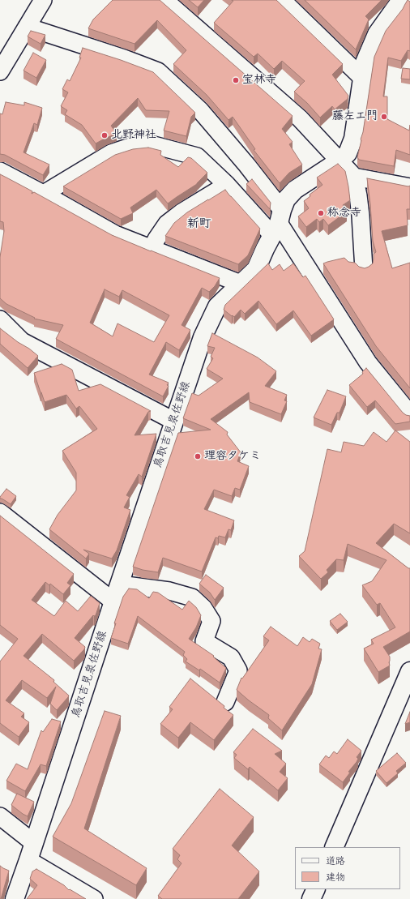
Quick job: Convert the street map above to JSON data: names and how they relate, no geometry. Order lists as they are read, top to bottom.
{
  "streets": {
    "main road": ["鳥取吉見泉佐野線"]
  },
  "districts": ["新町"],
  "places": [
    "宝林寺",
    "藤左エ門",
    "北野神社",
    "称念寺",
    "理容タケミ"
  ],
  "legend": ["道路", "建物"]
}
